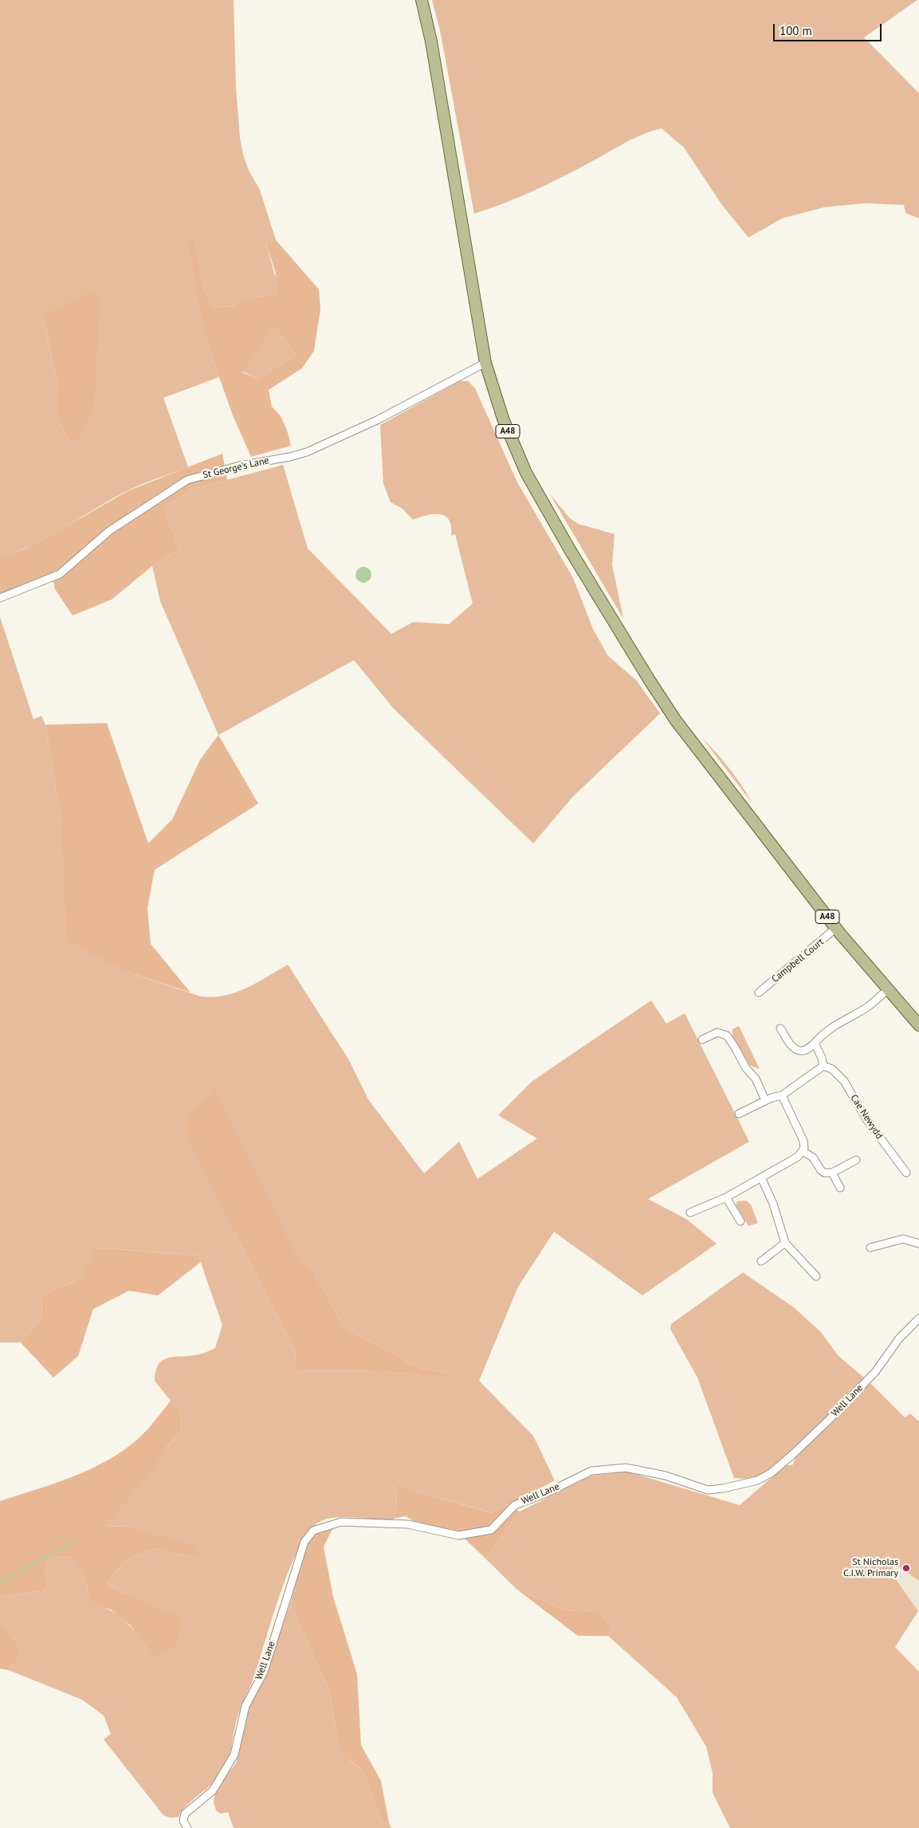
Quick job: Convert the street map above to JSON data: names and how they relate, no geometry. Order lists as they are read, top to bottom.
{
  "streets": {
    "main road": ["A48"],
    "street": [
      "St George's Lane",
      "Campbell Court",
      "Cae Newydd",
      "Well Lane"
    ]
  },
  "crossings": [
    ["A48", "St George's Lane"],
    ["A48", "Campbell Court"]
  ],
  "places": ["St Nicholas C.I.W. Primary"],
  "scale_bar": "100 m"
}
